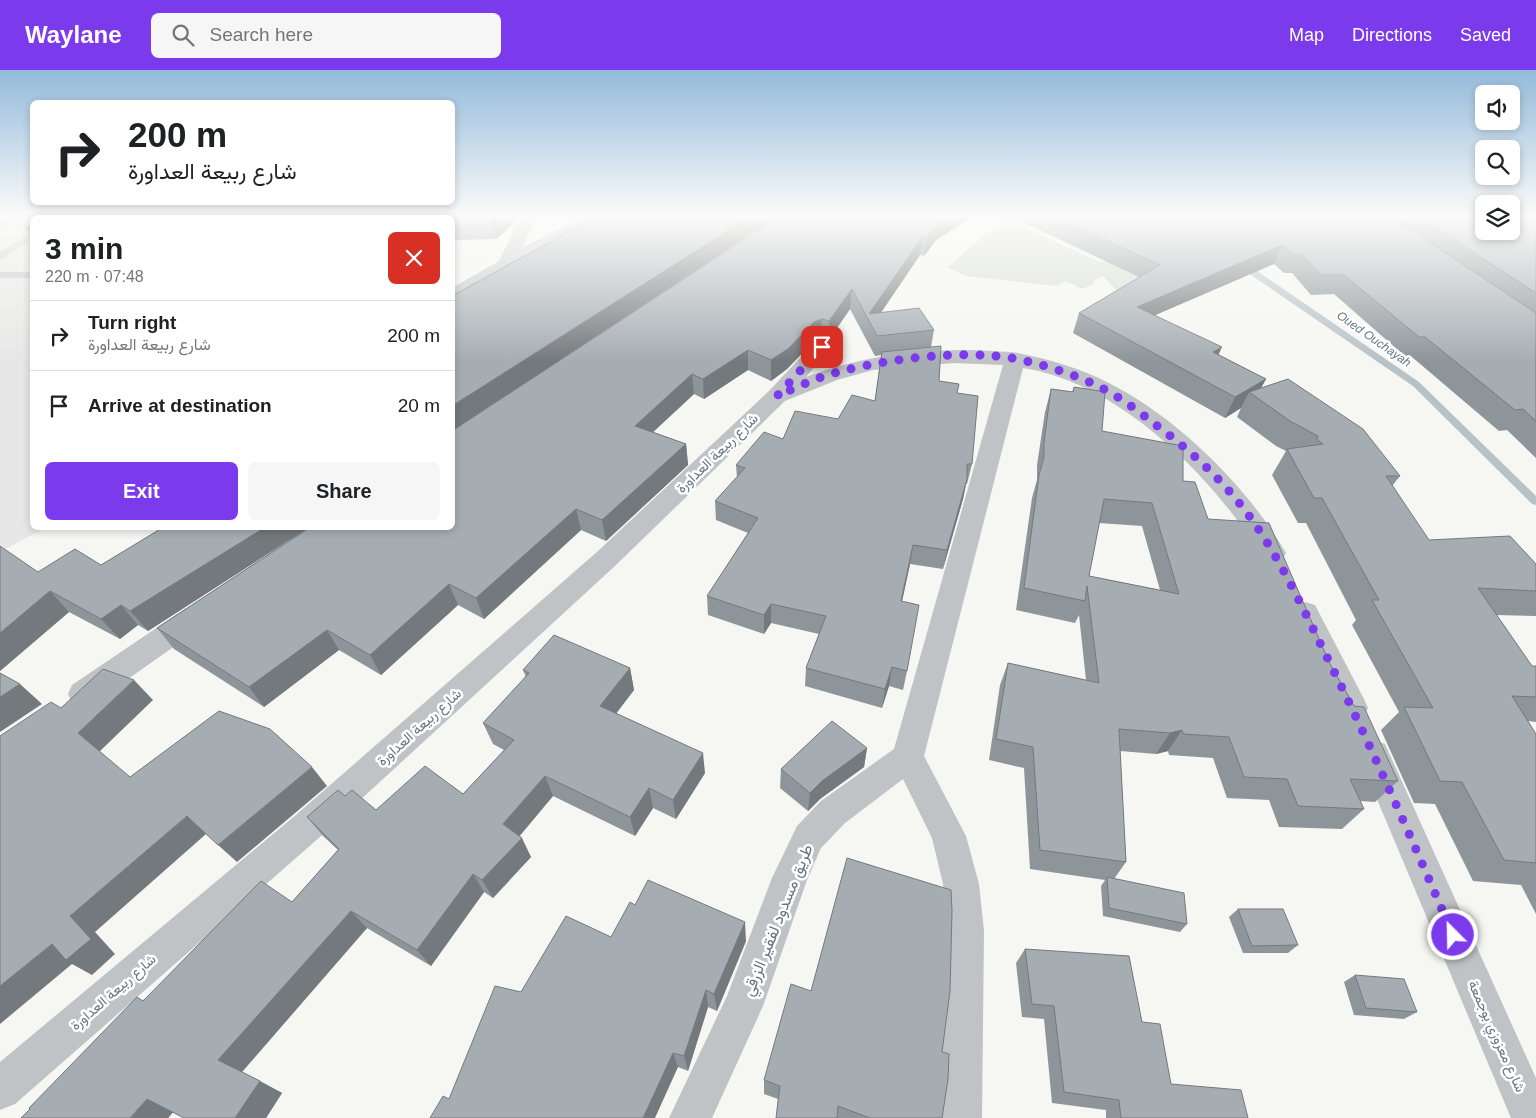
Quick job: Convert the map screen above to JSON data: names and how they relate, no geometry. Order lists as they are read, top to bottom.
{
  "streets": {
    "street": ["شارع ربيعة العداورة", "طريق مسدود لفقير الزرقي", "شارع معزوزي بوجمعة"]
  },
  "crossings": [
    ["شارع ربيعة العداورة", "شارع معزوزي بوجمعة"]
  ],
  "water": ["Oued Ouchayah"],
  "page": {
    "header": "Waylane",
    "search": "Search here",
    "nav": ["Map", "Directions", "Saved"],
    "turn": ["200 m", "شارع ربيعة العداورة"],
    "heading": ["3 min", "220 m · 07:48"],
    "list": [
      {
        "name": "Turn right",
        "note": "شارع ربيعة العداورة",
        "value": "200 m"
      },
      {
        "name": "Arrive at destination",
        "value": "20 m"
      }
    ],
    "buttons": ["Exit", "Share"]
  }
}
